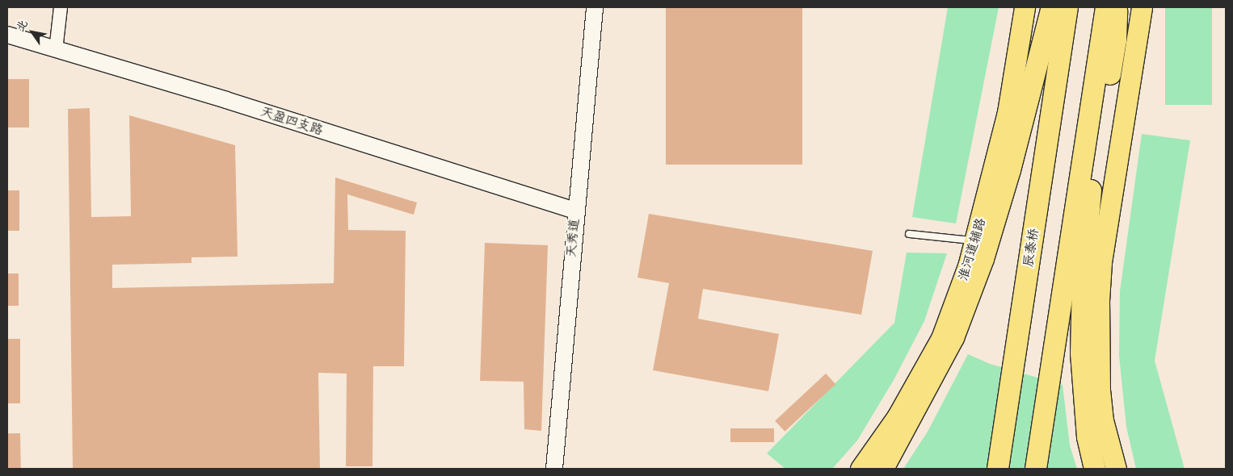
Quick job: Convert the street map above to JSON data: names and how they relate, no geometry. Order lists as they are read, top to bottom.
{
  "streets": {
    "highway": ["辰泰桥"],
    "main road": ["淮河道辅路"],
    "street": ["天盈四支路", "天秀道"]
  },
  "crossings": [
    ["天盈四支路", "天秀道"]
  ],
  "north": "top left"
}
